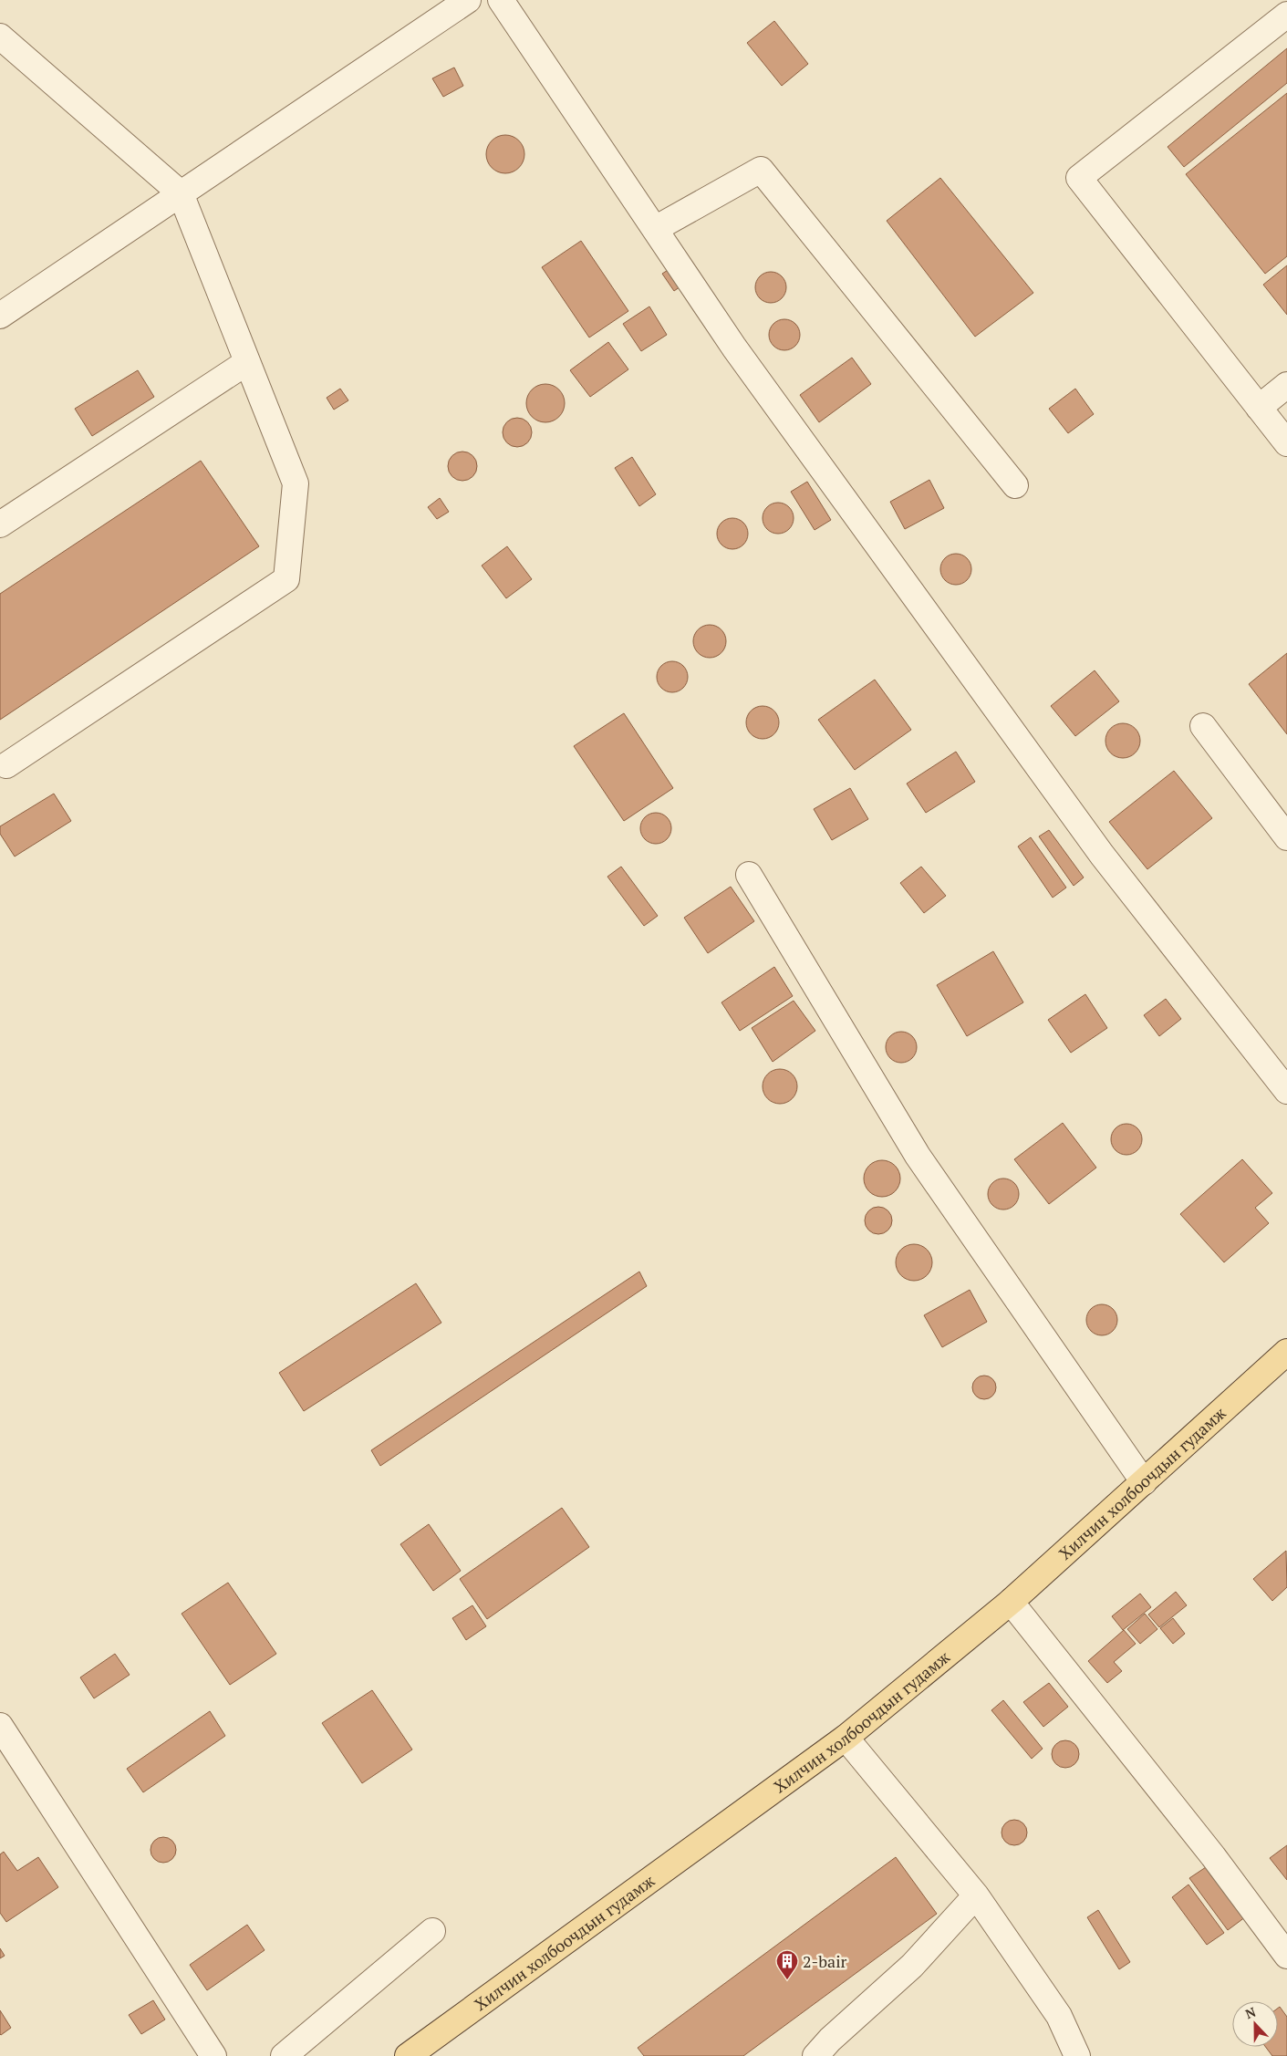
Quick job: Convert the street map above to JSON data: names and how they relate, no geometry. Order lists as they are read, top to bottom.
{
  "streets": {
    "main road": ["Хилчин холбоочдын гудамж"]
  },
  "places": {
    "building": ["2-bair"]
  },
  "north": "top"
}
